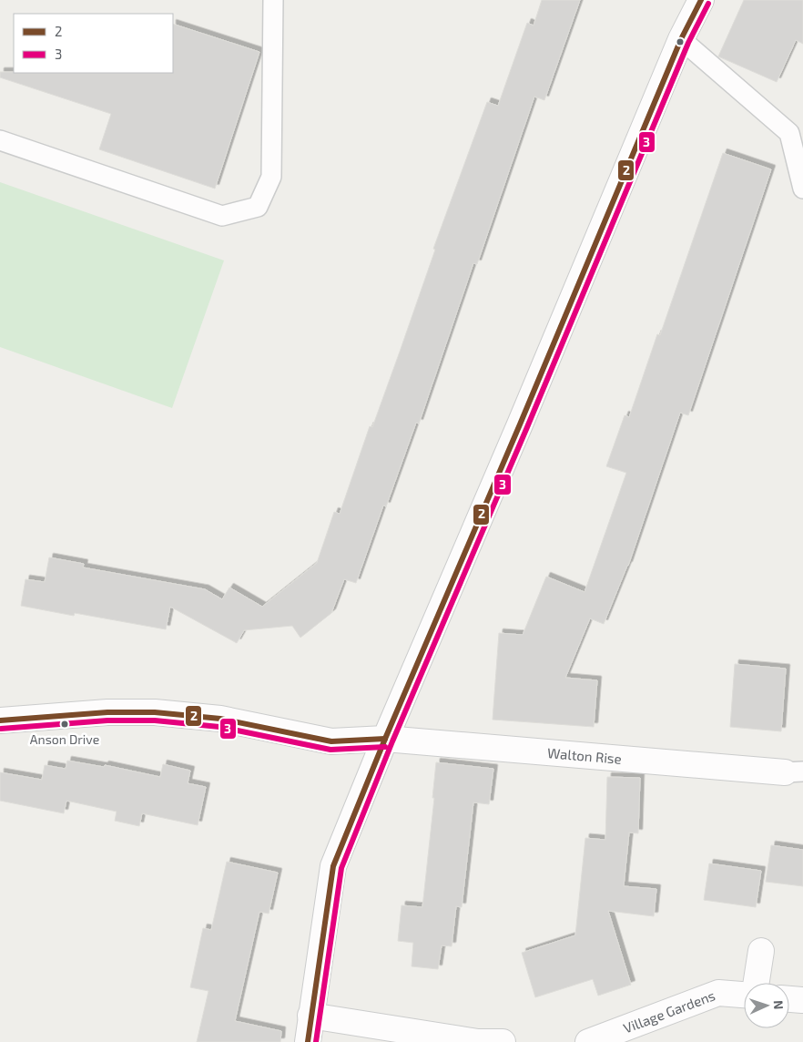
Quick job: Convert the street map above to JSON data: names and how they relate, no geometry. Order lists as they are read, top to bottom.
{
  "streets": {
    "street": ["Walton Rise", "Village Gardens"]
  },
  "places": ["Anson Drive"],
  "lines": ["transit line 2", "transit line 3"],
  "legend": ["2", "3"],
  "north": "right"
}
